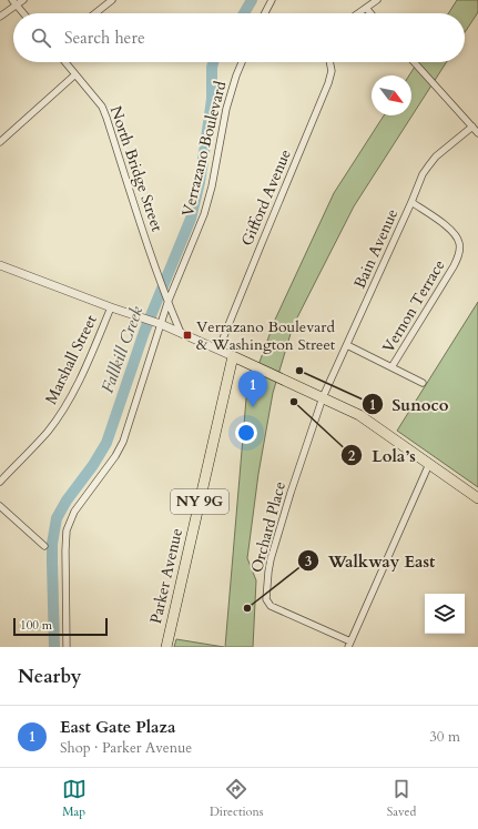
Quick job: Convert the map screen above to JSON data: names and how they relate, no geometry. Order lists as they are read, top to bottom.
{
  "streets": {
    "main road": ["NY 9G", "Parker Avenue"],
    "street": [
      "Verrazano Boulevard",
      "North Bridge Street",
      "Gifford Avenue",
      "Bain Avenue",
      "Vernon Terrace",
      "Marshall Street",
      "Orchard Place"
    ]
  },
  "crossings": [
    ["Verrazano Boulevard", "North Bridge Street"],
    ["Bain Avenue", "Vernon Terrace"],
    ["Bain Avenue", "Orchard Place"]
  ],
  "water": ["Fallkill Creek"],
  "places": {
    "transit": ["Verrazano Boulevard & Washington Street"],
    "other": ["Sunoco", "Lola’s", "Walkway East"]
  },
  "scale_bar": "100 m",
  "north": "bottom right",
  "page": {
    "search": "Search here",
    "pins": "1",
    "scale": "100 m",
    "heading": "Nearby",
    "list": [
      {
        "mark": "1",
        "name": "East Gate Plaza",
        "note": "Shop · Parker Avenue",
        "value": "30 m"
      }
    ],
    "nav": ["Map", "Directions", "Saved"]
  }
}
